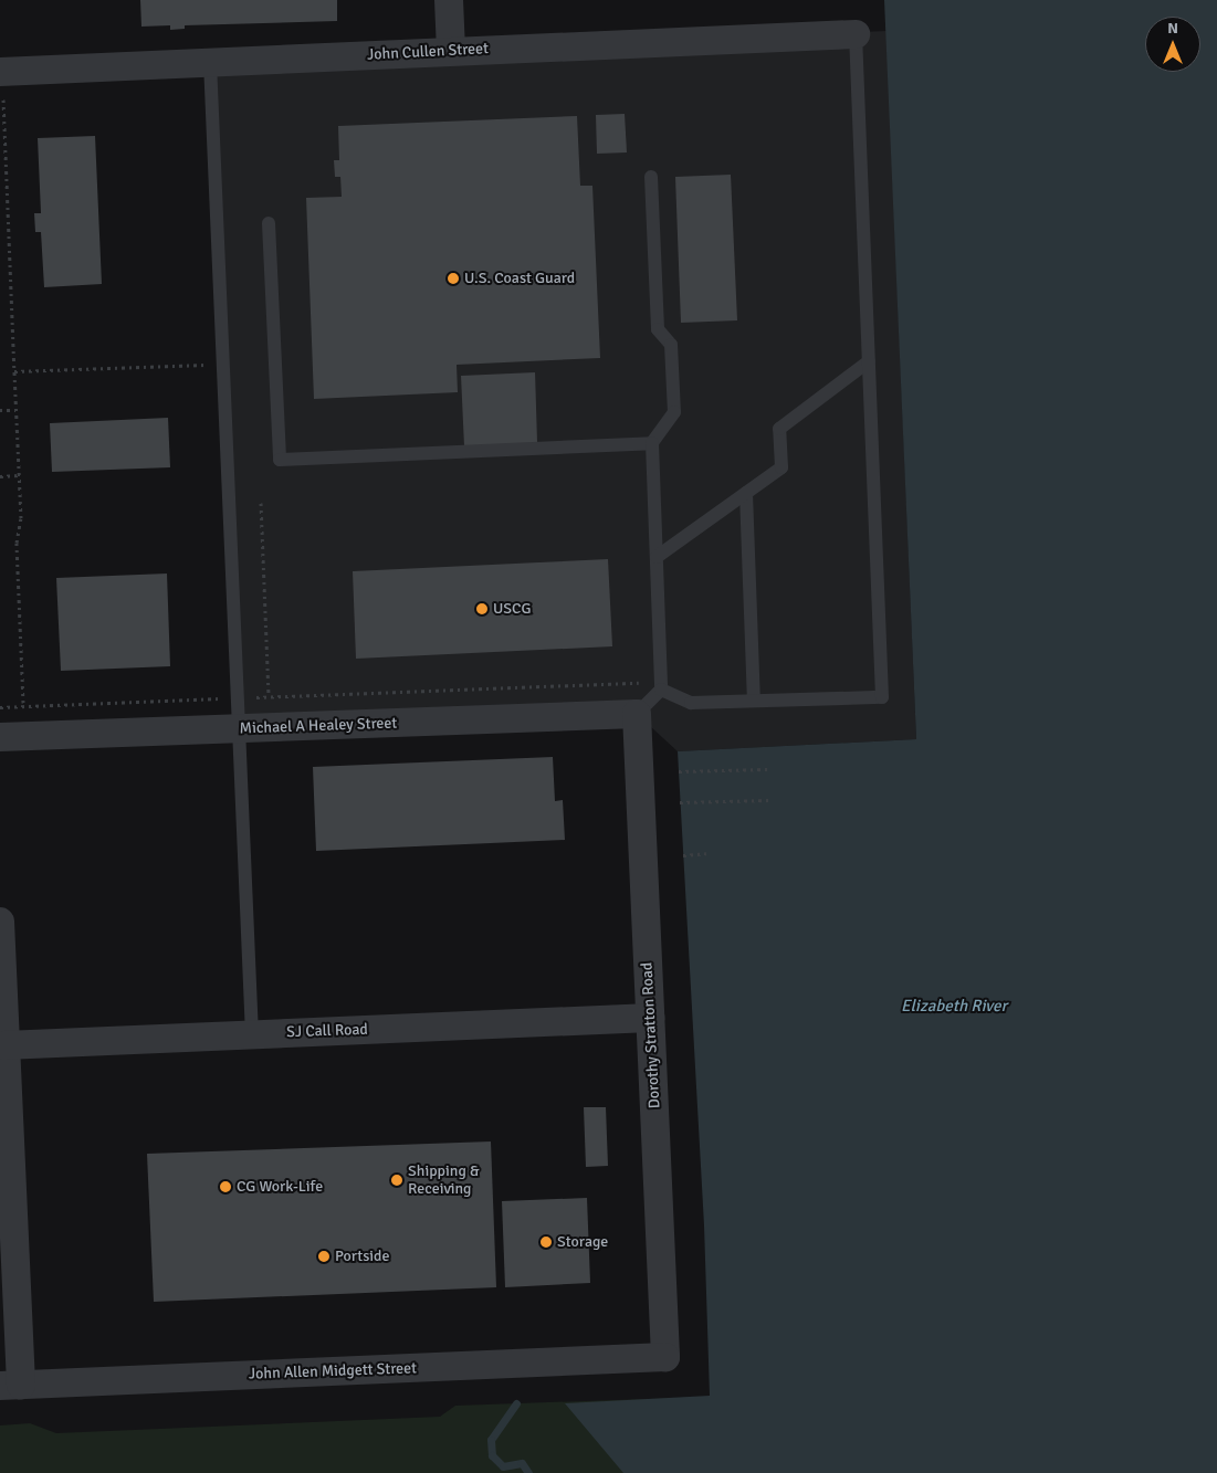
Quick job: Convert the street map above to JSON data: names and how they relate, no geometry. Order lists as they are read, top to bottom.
{
  "streets": {
    "street": [
      "John Cullen Street",
      "Michael A Healey Street",
      "SJ Call Road",
      "Dorothy Stratton Road",
      "John Allen Midgett Street"
    ]
  },
  "crossings": [
    ["Michael A Healey Street", "Dorothy Stratton Road"],
    ["SJ Call Road", "Dorothy Stratton Road"],
    ["Dorothy Stratton Road", "John Allen Midgett Street"]
  ],
  "water": ["Elizabeth River"],
  "places": [
    "U.S. Coast Guard",
    "USCG",
    "Shipping & Receiving",
    "CG Work-Life",
    "Storage",
    "Portside"
  ],
  "north": "top"
}
